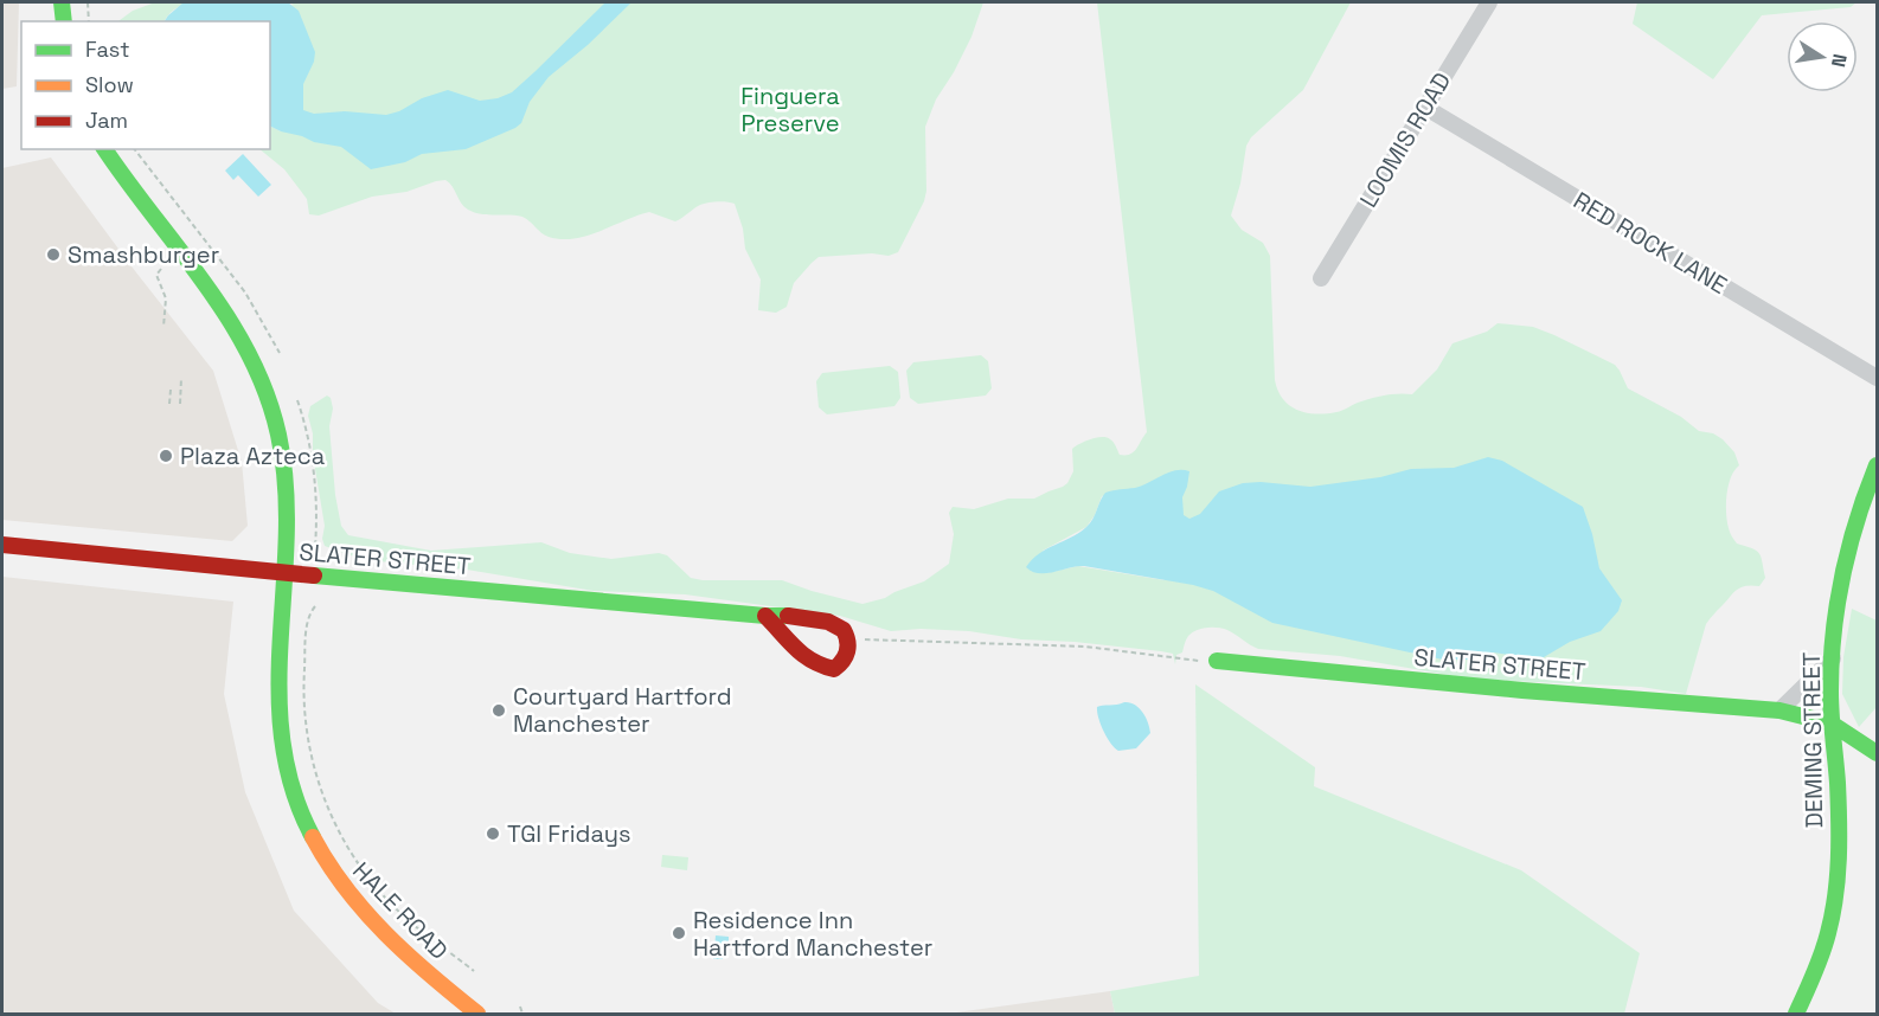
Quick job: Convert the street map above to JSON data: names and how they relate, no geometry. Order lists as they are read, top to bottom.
{
  "streets": {
    "street": [
      "LOOMIS ROAD",
      "RED ROCK LANE",
      "SLATER STREET",
      "DEMING STREET",
      "HALE ROAD"
    ]
  },
  "crossings": [
    ["LOOMIS ROAD", "RED ROCK LANE"],
    ["SLATER STREET", "DEMING STREET"],
    ["SLATER STREET", "HALE ROAD"]
  ],
  "parks": ["Finguera Preserve"],
  "places": [
    "Smashburger",
    "Plaza Azteca",
    "Courtyard Hartford Manchester",
    "TGI Fridays",
    "Residence Inn Hartford Manchester"
  ],
  "legend": ["Fast", "Slow", "Jam"],
  "north": "right"
}
